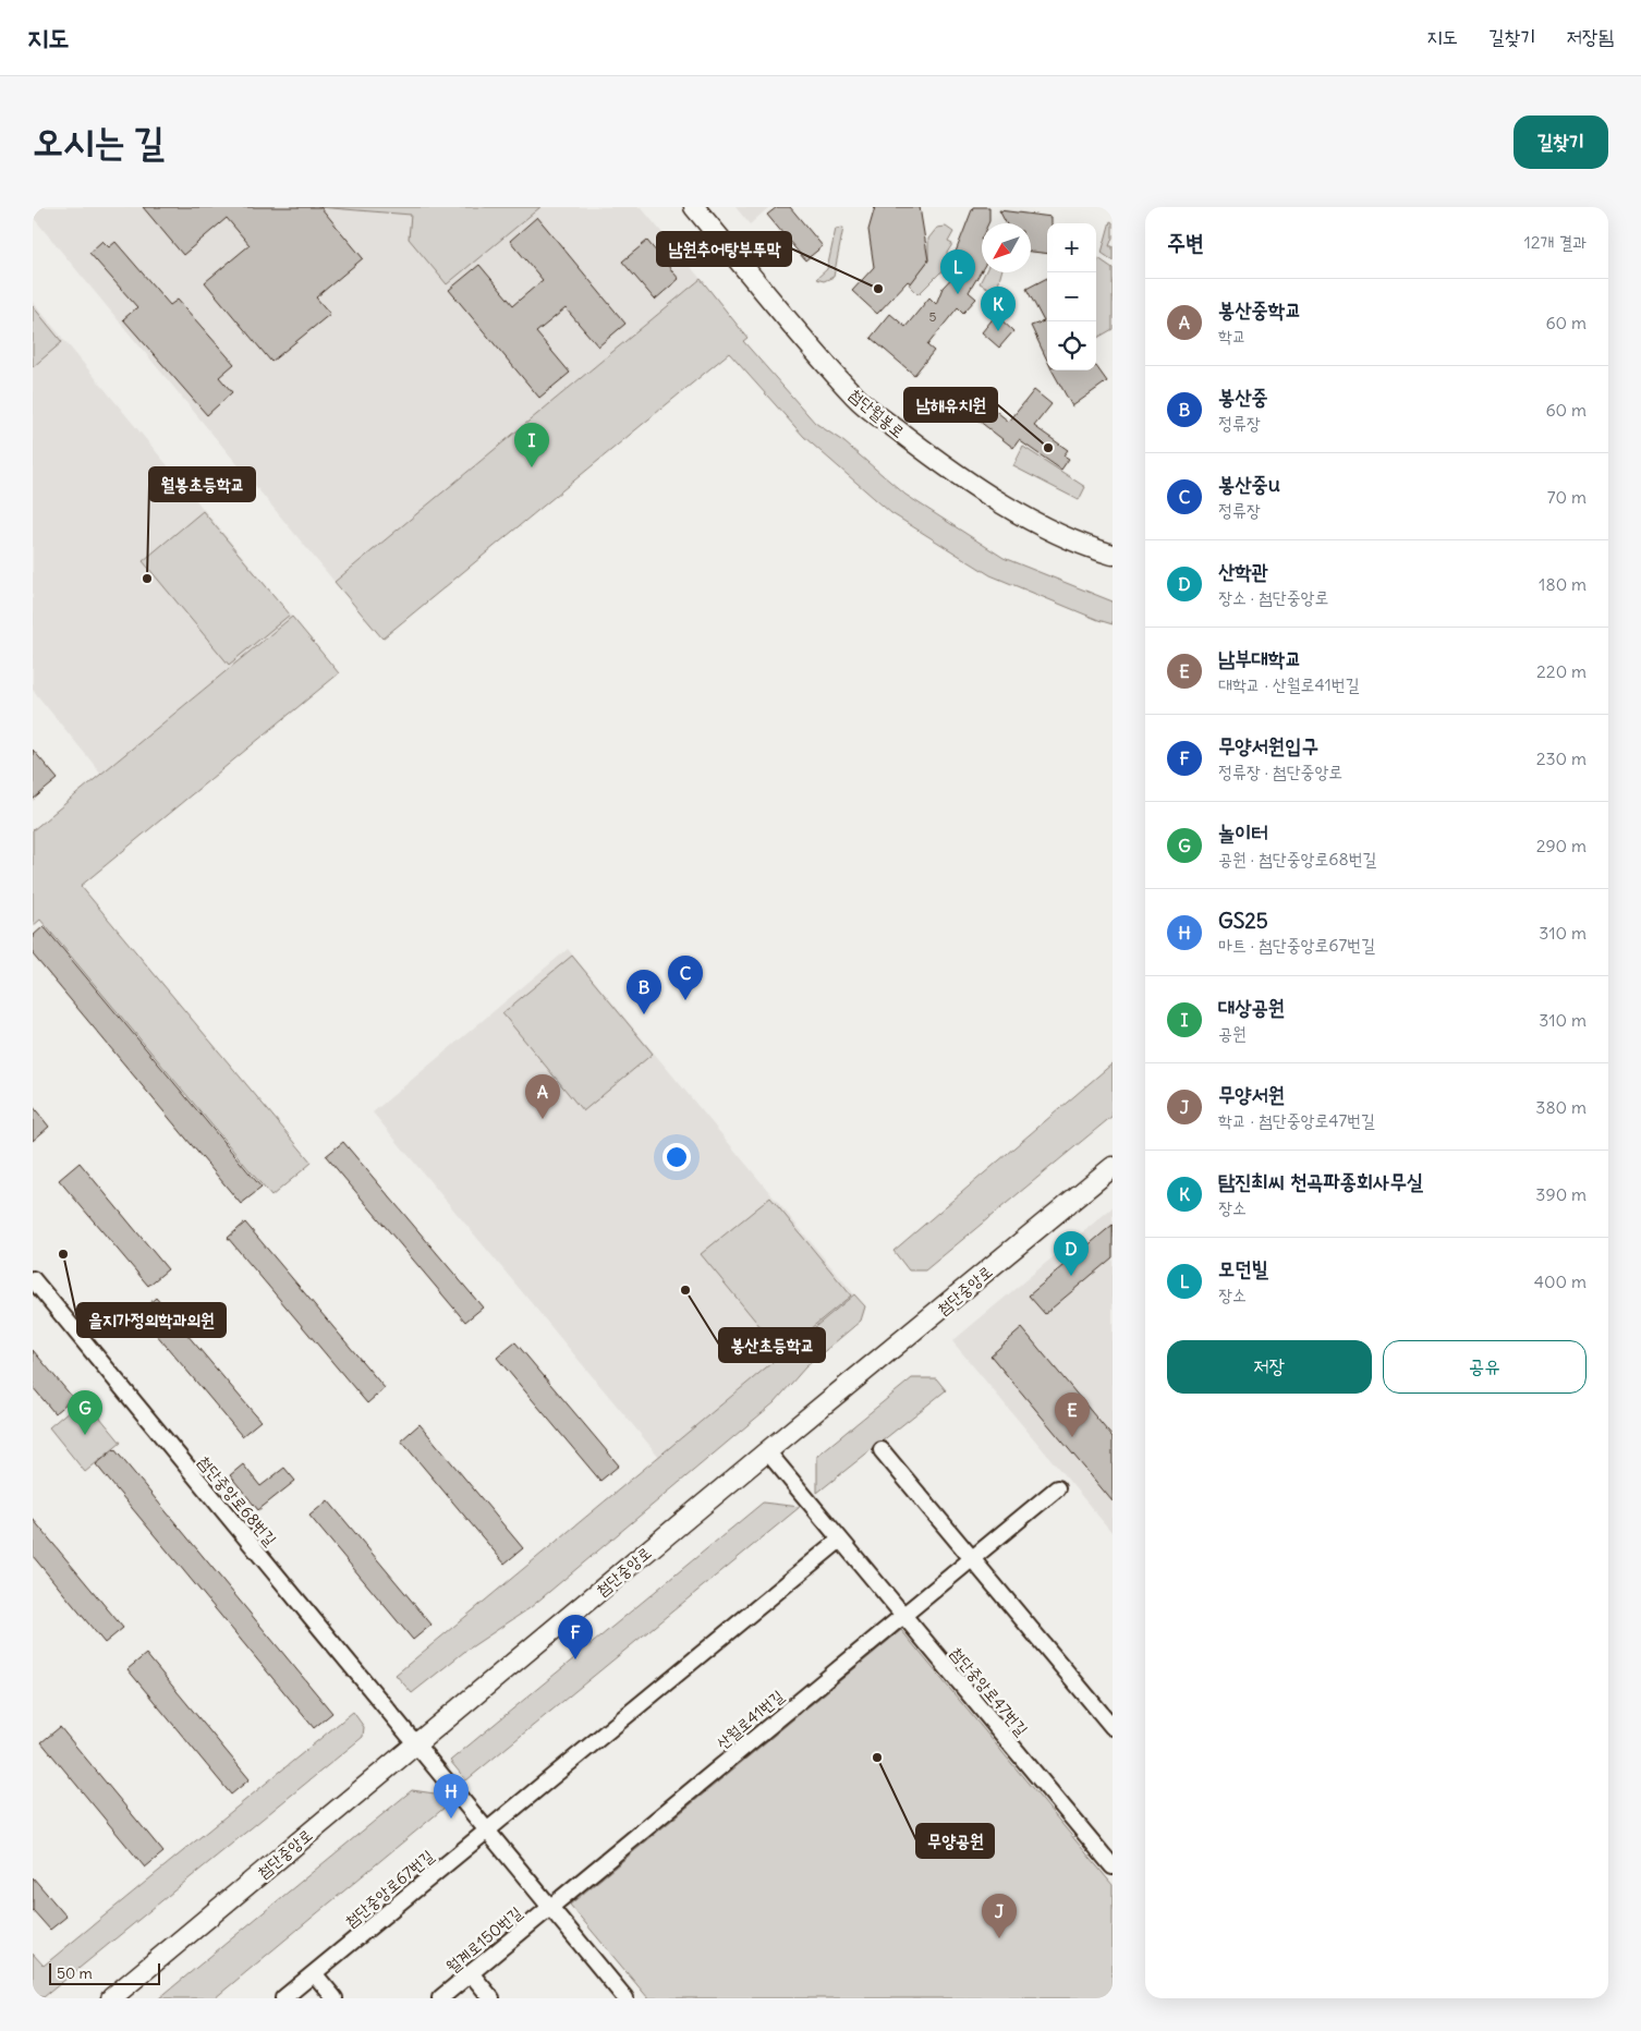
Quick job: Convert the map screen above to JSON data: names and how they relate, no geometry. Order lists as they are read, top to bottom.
{
  "streets": {
    "street": [
      "첨단월봉로",
      "첨단중앙로",
      "첨단중앙로68번길",
      "첨단중앙로47번길",
      "산월로41번길",
      "첨단중앙로67번길",
      "월계로150번길"
    ]
  },
  "crossings": [
    ["첨단중앙로", "첨단중앙로68번길"],
    ["첨단중앙로", "첨단중앙로47번길"],
    ["첨단중앙로47번길", "산월로41번길"],
    ["첨단중앙로47번길", "첨단중앙로67번길"],
    ["산월로41번길", "월계로150번길"]
  ],
  "places": [
    "남원추어탕부뚜막",
    "남해유치원",
    "월봉초등학교",
    "을지가정의학과의원",
    "봉산초등학교",
    "무양공원"
  ],
  "house_numbers": ["5"],
  "scale_bar": "50 m",
  "north": "bottom left",
  "page": {
    "header": "지도",
    "nav": ["지도", "길찾기", "저장됨"],
    "buttons": [
      "길찾기",
      ["저장", "공유"]
    ],
    "title": "오시는 길",
    "heading": ["주변", "12개 결과"],
    "map_buttons": ["+", "−"],
    "pins": [
      "L",
      "K",
      "I",
      "C",
      "B",
      "A",
      "D",
      "G",
      "E",
      "F",
      "H",
      "J"
    ],
    "list": [
      {
        "mark": "A",
        "name": "봉산중학교",
        "note": "학교",
        "value": "60 m"
      },
      {
        "mark": "B",
        "name": "봉산중",
        "note": "정류장",
        "value": "60 m"
      },
      {
        "mark": "C",
        "name": "봉산중u",
        "note": "정류장",
        "value": "70 m"
      },
      {
        "mark": "D",
        "name": "산학관",
        "note": "장소 · 첨단중앙로",
        "value": "180 m"
      },
      {
        "mark": "E",
        "name": "남부대학교",
        "note": "대학교 · 산월로41번길",
        "value": "220 m"
      },
      {
        "mark": "F",
        "name": "무양서원입구",
        "note": "정류장 · 첨단중앙로",
        "value": "230 m"
      },
      {
        "mark": "G",
        "name": "놀이터",
        "note": "공원 · 첨단중앙로68번길",
        "value": "290 m"
      },
      {
        "mark": "H",
        "name": "GS25",
        "note": "마트 · 첨단중앙로67번길",
        "value": "310 m"
      },
      {
        "mark": "I",
        "name": "대상공원",
        "note": "공원",
        "value": "310 m"
      },
      {
        "mark": "J",
        "name": "무양서원",
        "note": "학교 · 첨단중앙로47번길",
        "value": "380 m"
      },
      {
        "mark": "K",
        "name": "탐진최씨 천곡파종회사무실",
        "note": "장소",
        "value": "390 m"
      },
      {
        "mark": "L",
        "name": "모던빌",
        "note": "장소",
        "value": "400 m"
      }
    ],
    "scale": "50 m"
  }
}
